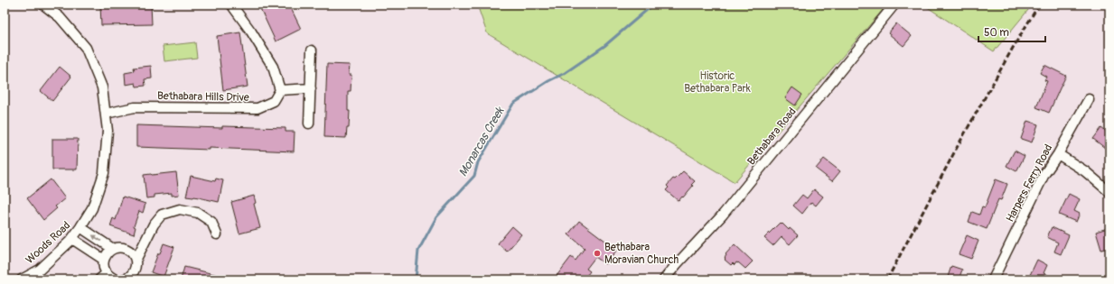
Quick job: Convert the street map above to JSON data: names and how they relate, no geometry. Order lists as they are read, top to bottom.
{
  "streets": {
    "street": [
      "Bethabara Hills Drive",
      "Bethabara Road",
      "Harpers Ferry Road",
      "Woods Road"
    ]
  },
  "crossings": [
    ["Bethabara Hills Drive", "Woods Road"]
  ],
  "water": ["Monarcas Creek"],
  "parks": ["Historic Bethabara Park"],
  "places": ["Bethabara Moravian Church"],
  "scale_bar": "50 m"
}
